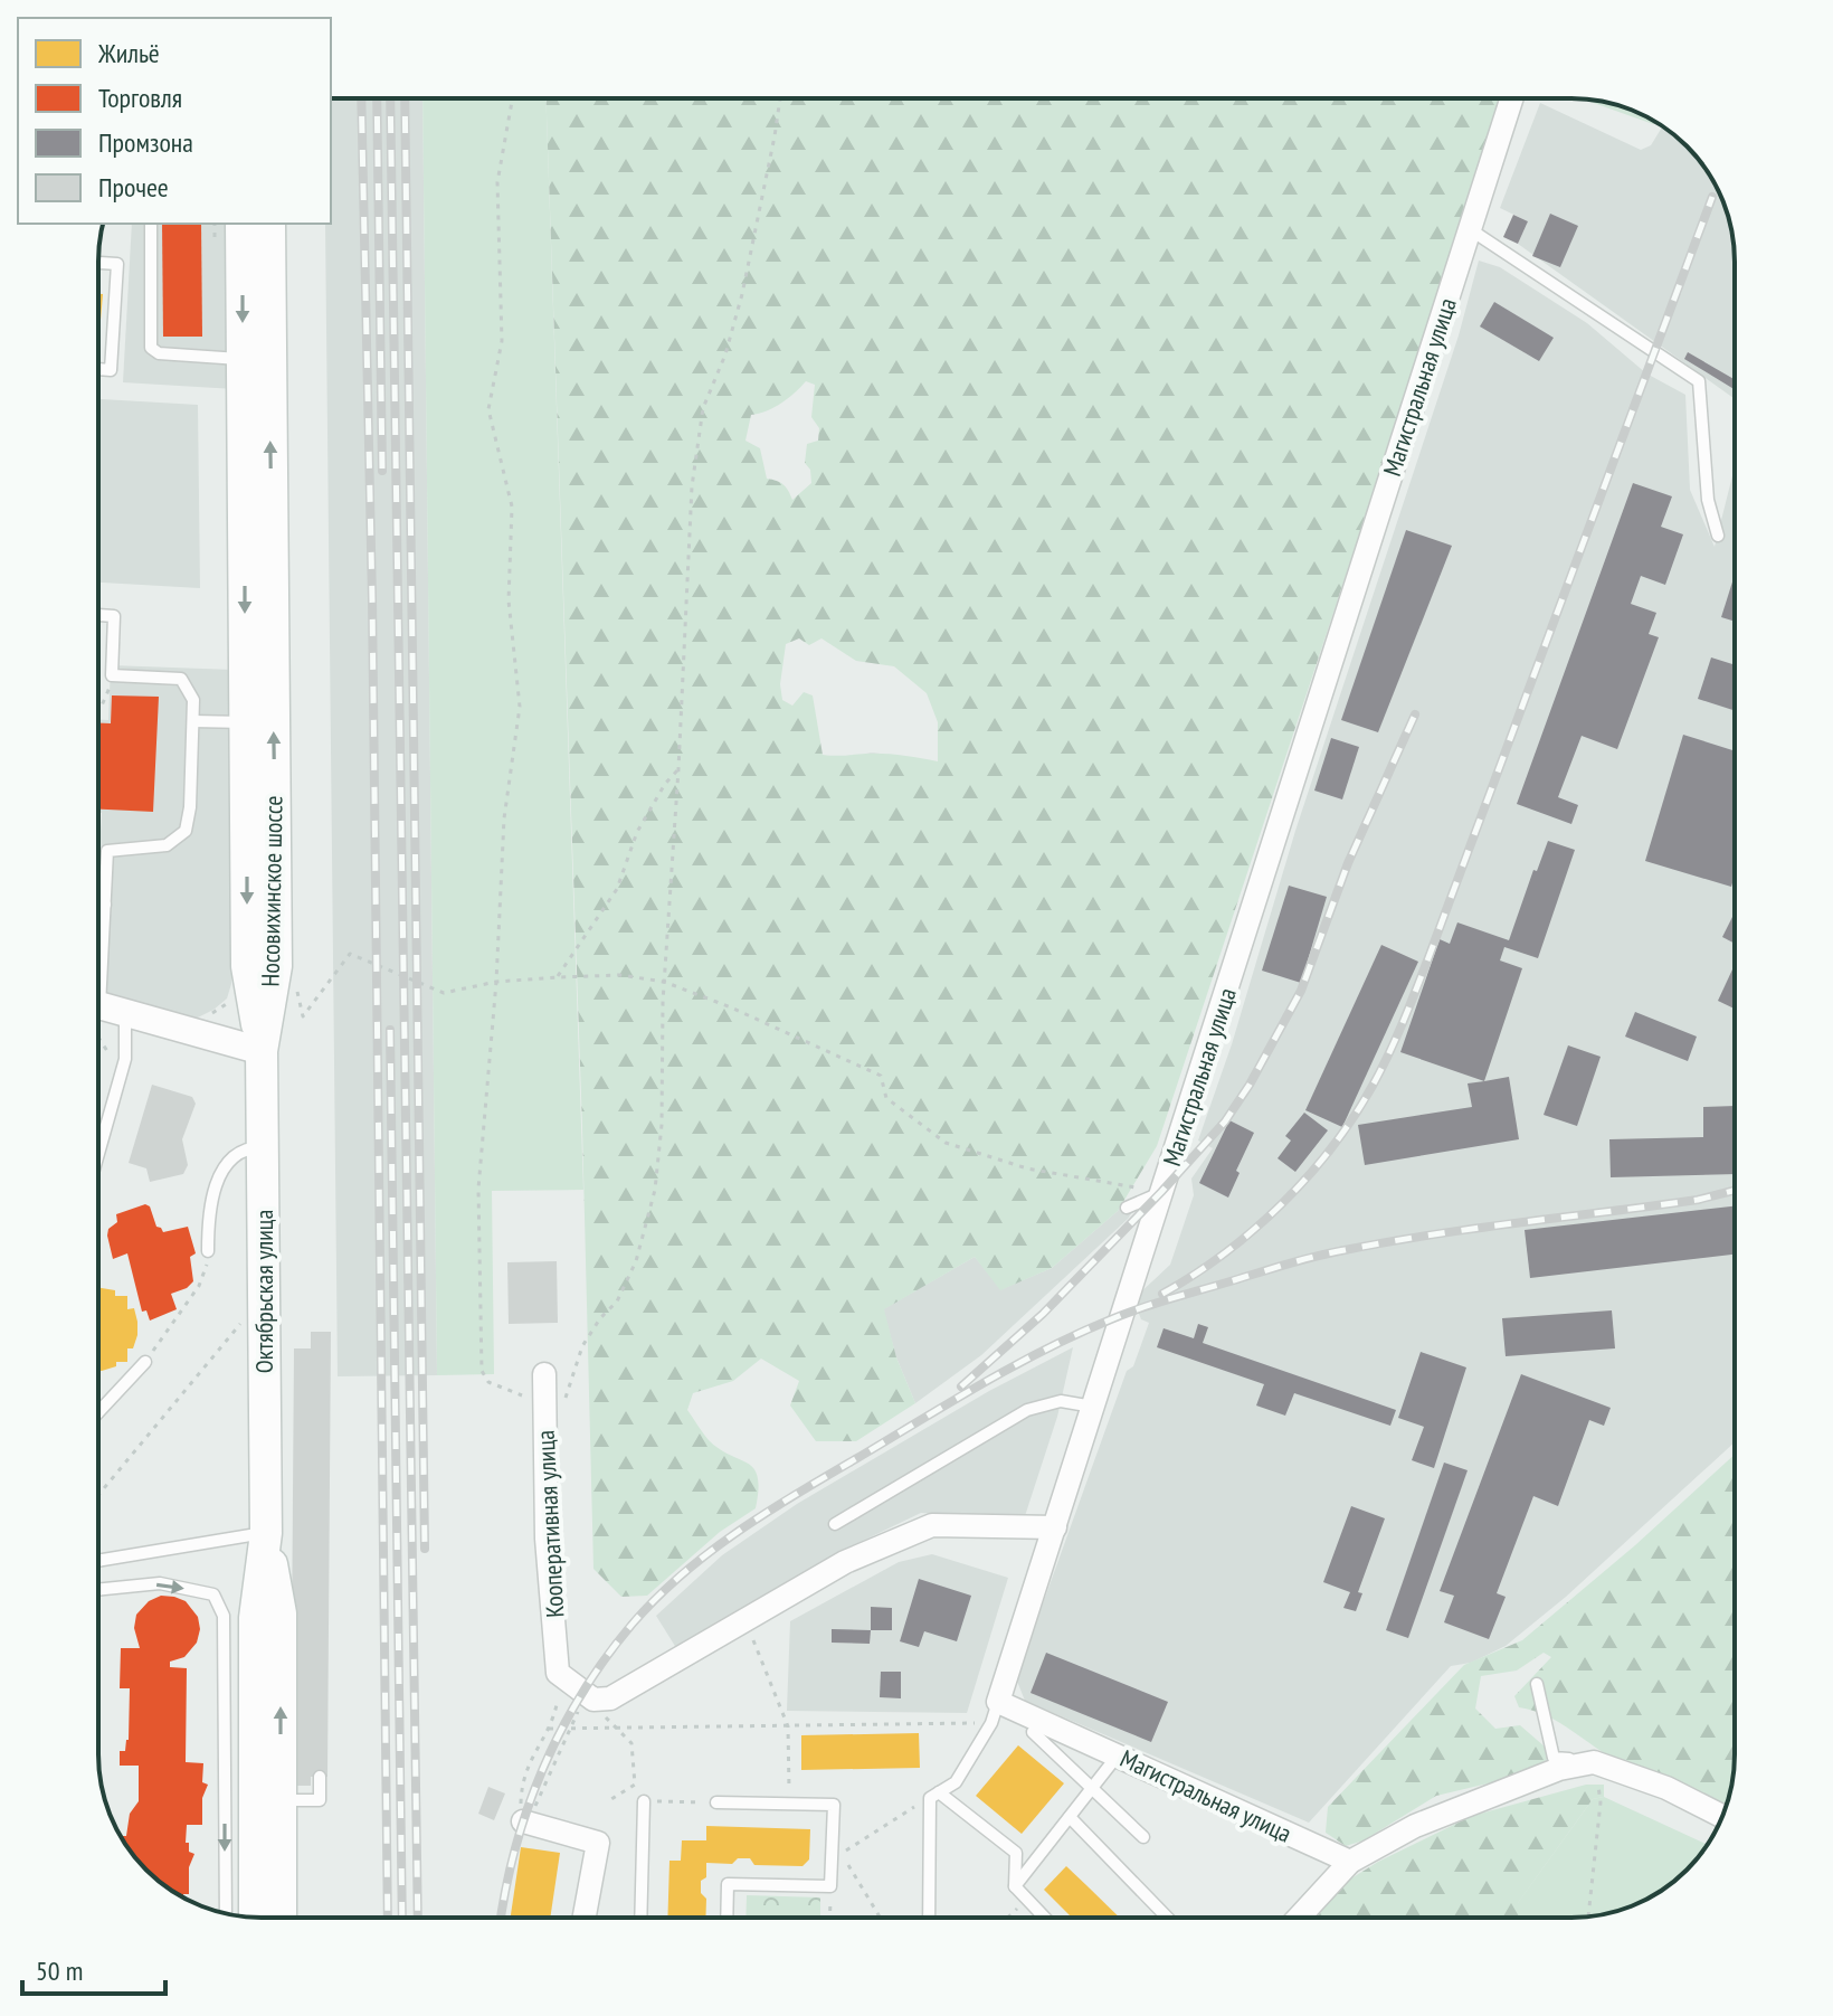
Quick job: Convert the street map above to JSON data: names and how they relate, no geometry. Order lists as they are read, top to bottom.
{
  "streets": {
    "main road": ["Носовихинское шоссе", "Октябрьская улица"],
    "street": ["Магистральная улица", "Кооперативная улица"]
  },
  "crossings": [
    ["Носовихинское шоссе", "Октябрьская улица"]
  ],
  "legend": [
    "Жильё",
    "Торговля",
    "Промзона",
    "Прочее"
  ],
  "scale_bar": "50 m"
}
